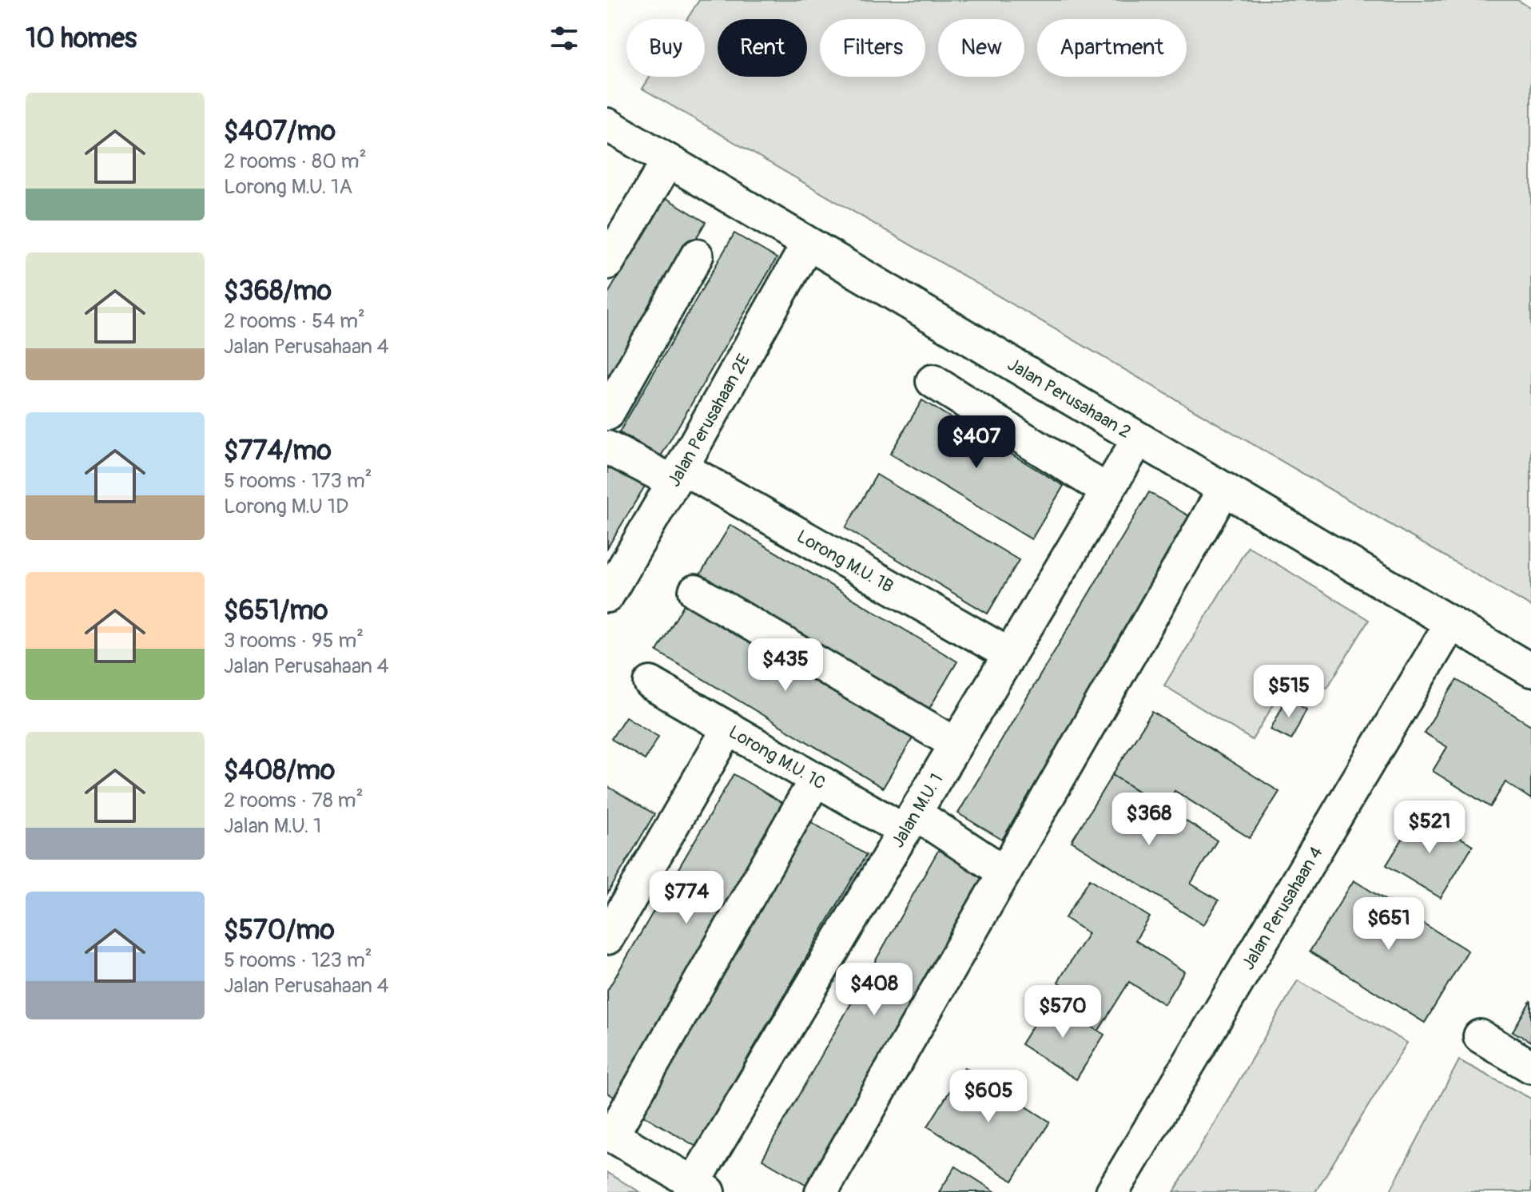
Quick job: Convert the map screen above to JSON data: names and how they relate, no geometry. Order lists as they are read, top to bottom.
{
  "streets": {
    "street": [
      "Jalan Perusahaan 2",
      "Jalan Perusahaan 2E",
      "Lorong M.U. 1B",
      "Lorong M.U. 1C",
      "Jalan M.U. 1",
      "Jalan Perusahaan 4"
    ]
  },
  "crossings": [
    ["Jalan Perusahaan 2", "Jalan Perusahaan 2E"],
    ["Jalan Perusahaan 2", "Jalan M.U. 1"],
    ["Jalan Perusahaan 2", "Jalan Perusahaan 4"],
    ["Jalan Perusahaan 2E", "Lorong M.U. 1B"],
    ["Lorong M.U. 1B", "Jalan M.U. 1"],
    ["Lorong M.U. 1C", "Jalan M.U. 1"]
  ],
  "page": {
    "heading": "10 homes",
    "chip": [
      "Buy",
      "Rent",
      "Filters",
      "New",
      "Apartment"
    ],
    "list": [
      {
        "name": "$407/mo",
        "note": "2 rooms · 80 m² · Lorong M.U. 1A"
      },
      {
        "name": "$368/mo",
        "note": "2 rooms · 54 m² · Jalan Perusahaan 4"
      },
      {
        "name": "$774/mo",
        "note": "5 rooms · 173 m² · Lorong M.U 1D"
      },
      {
        "name": "$651/mo",
        "note": "3 rooms · 95 m² · Jalan Perusahaan 4"
      },
      {
        "name": "$408/mo",
        "note": "2 rooms · 78 m² · Jalan M.U. 1"
      },
      {
        "name": "$570/mo",
        "note": "5 rooms · 123 m² · Jalan Perusahaan 4"
      }
    ],
    "price": [
      "$407",
      "$435",
      "$515",
      "$368",
      "$521",
      "$774",
      "$651",
      "$408",
      "$570",
      "$605"
    ]
  }
}
